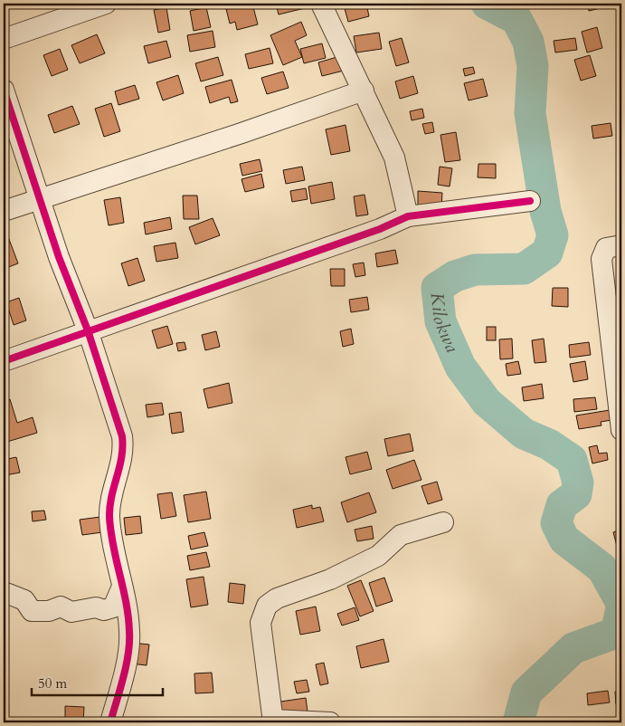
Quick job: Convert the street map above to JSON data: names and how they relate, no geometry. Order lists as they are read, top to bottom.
{
  "water": ["Kilokwa"],
  "scale_bar": "50 m"
}
